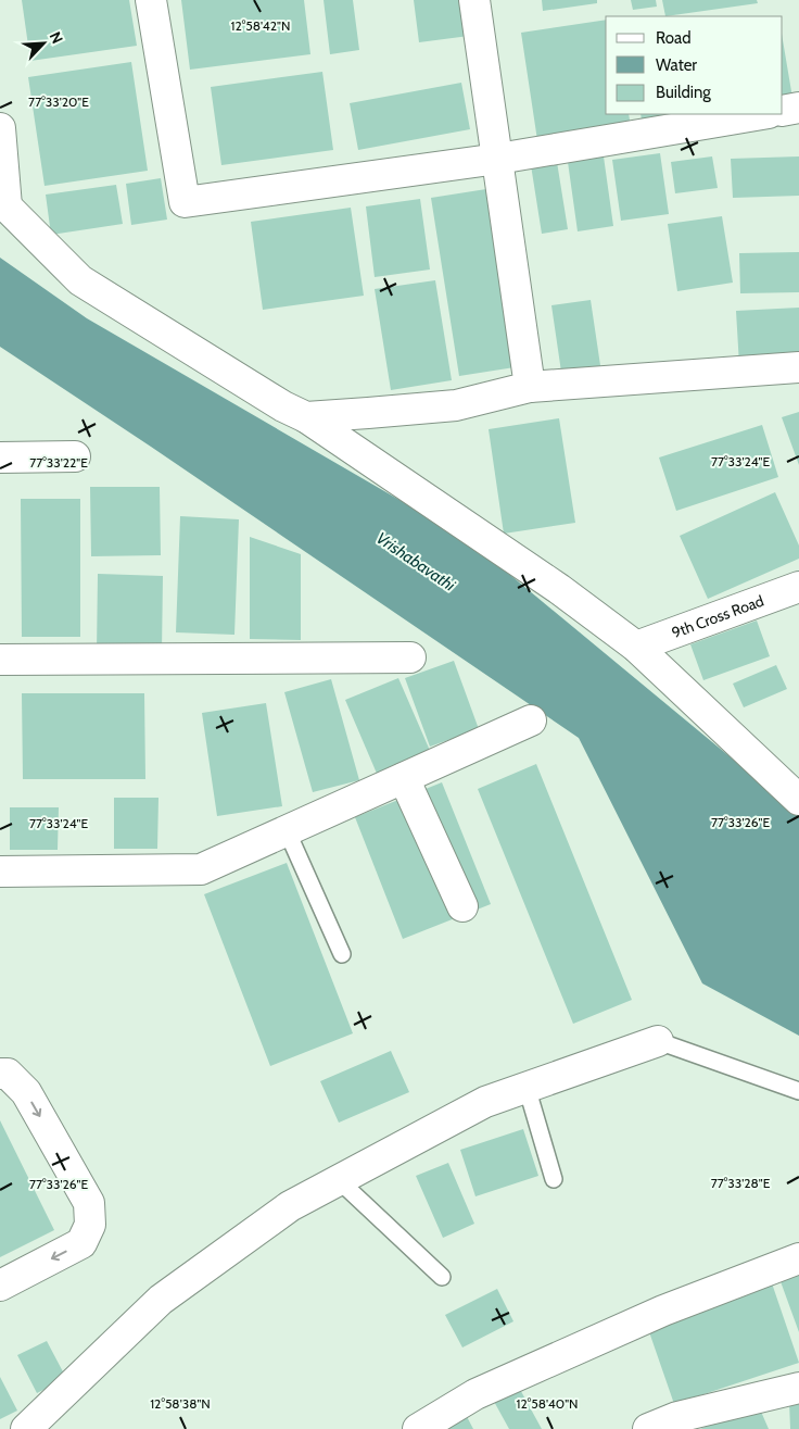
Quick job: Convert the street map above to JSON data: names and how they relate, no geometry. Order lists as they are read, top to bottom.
{
  "streets": {
    "street": ["9th Cross Road"]
  },
  "water": ["Vrishabavathi"],
  "legend": ["Road", "Water", "Building"],
  "north": "top right",
  "coordinates": [
    "12°58'42\"N",
    "77°33'20\"E",
    "77°33'24\"E",
    "77°33'22\"E",
    "77°33'26\"E",
    "77°33'28\"E",
    "12°58'38\"N",
    "12°58'40\"N"
  ]
}
